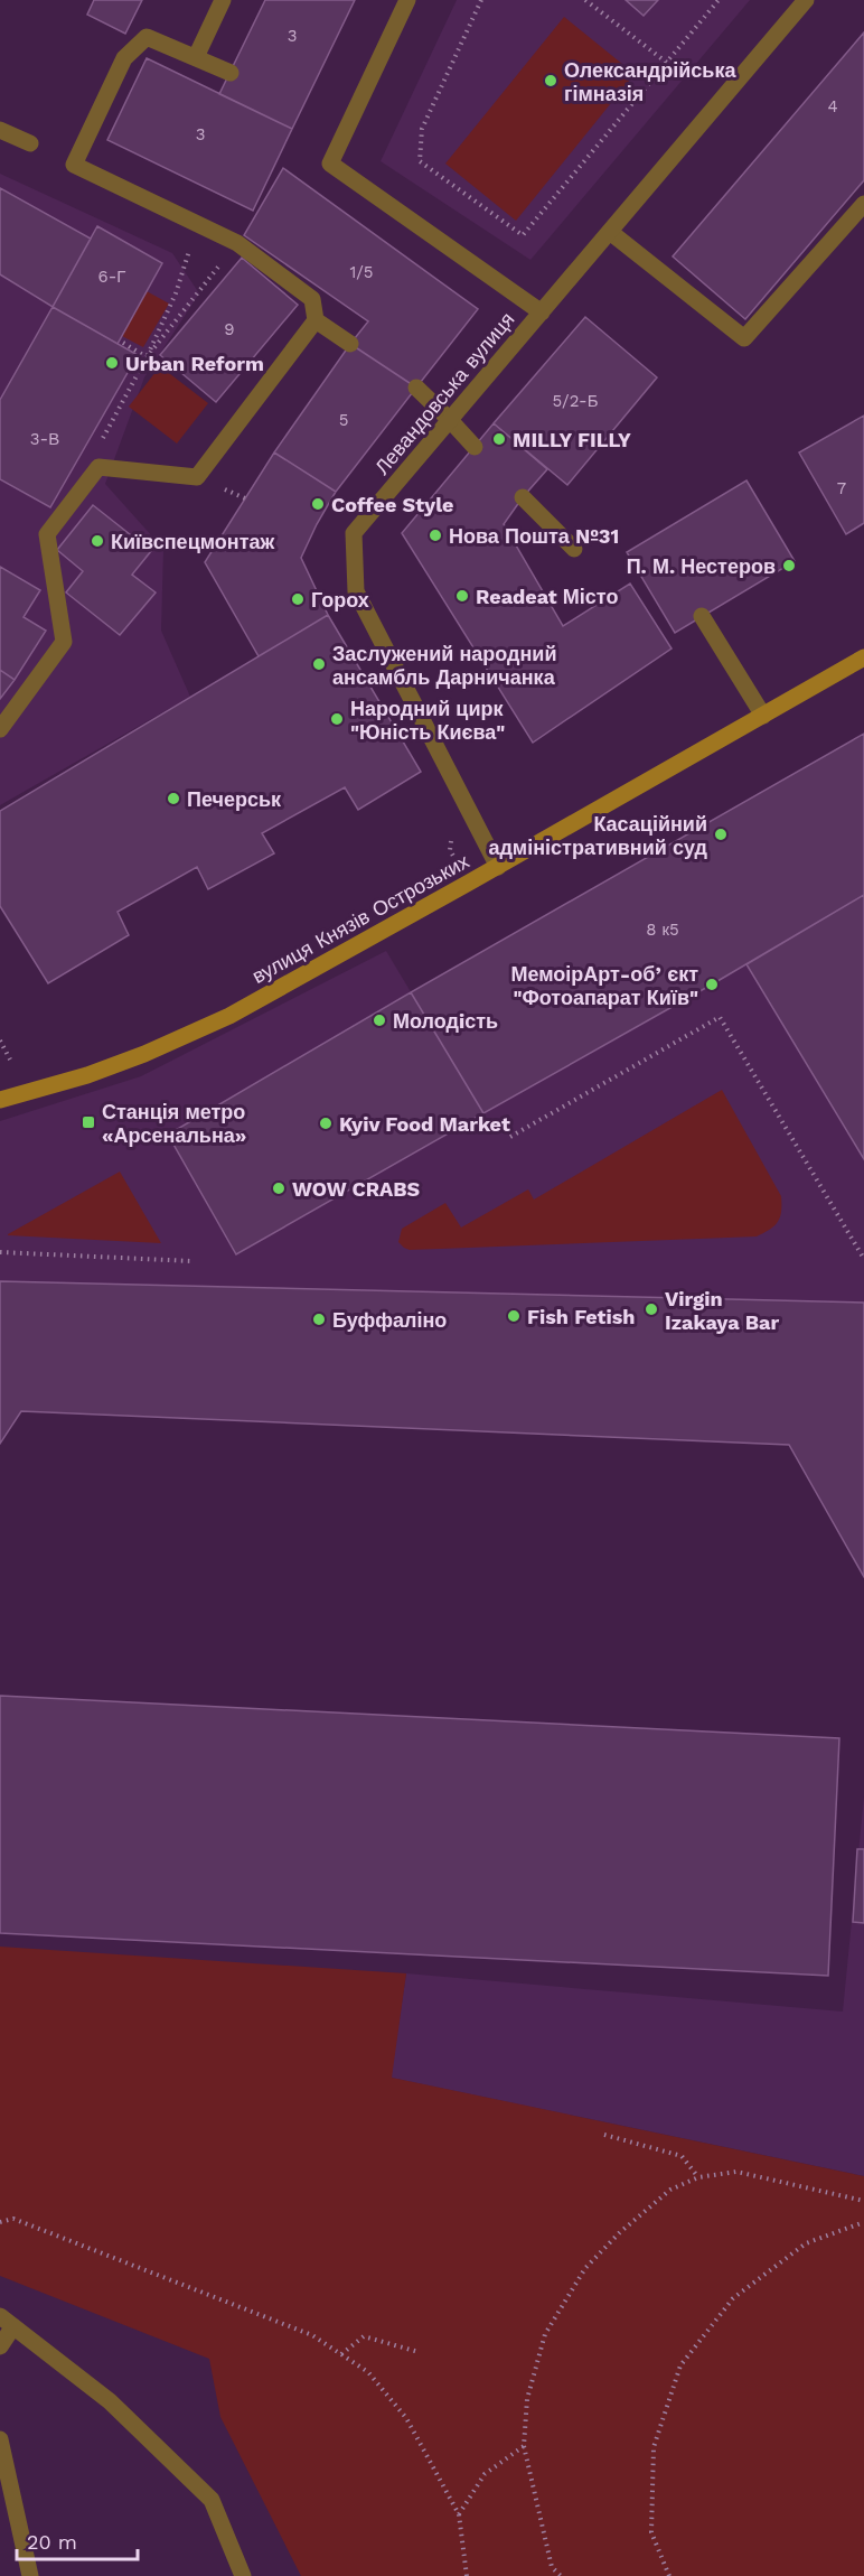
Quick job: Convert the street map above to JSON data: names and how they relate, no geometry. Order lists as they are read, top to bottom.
{
  "streets": {
    "main road": ["вулиця Князів Острозьких"],
    "street": ["Левандовська вулиця"]
  },
  "crossings": [
    ["Левандовська вулиця", "вулиця Князів Острозьких"]
  ],
  "places": {
    "other": [
      "Олександрійська гімназія",
      "Urban Reform",
      "MILLY FILLY",
      "Coffee Style",
      "Нова Пошта №31",
      "Київспецмонтаж",
      "П. М. Нестеров",
      "Readeat Місто",
      "Горох",
      "Заслужений народний ансамбль Дарничанка",
      "Народний цирк \"Юність Києва\"",
      "Печерськ",
      "Касаційний адміністративний суд",
      "МемоірАрт-обʼєкт \"Фотоапарат Київ\"",
      "Молодiсть",
      "Kyiv Food Market",
      "WOW CRABS",
      "Virgin Izakaya Bar",
      "Fish Fetish",
      "Буффаліно"
    ],
    "transit": ["Станція метро «Арсенальна»"]
  },
  "house_numbers": [
    "3",
    "4",
    "3",
    "1/5",
    "6-Г",
    "9",
    "5/2-Б",
    "5",
    "3-В",
    "7",
    "8 к5"
  ],
  "scale_bar": "20 m"
}
